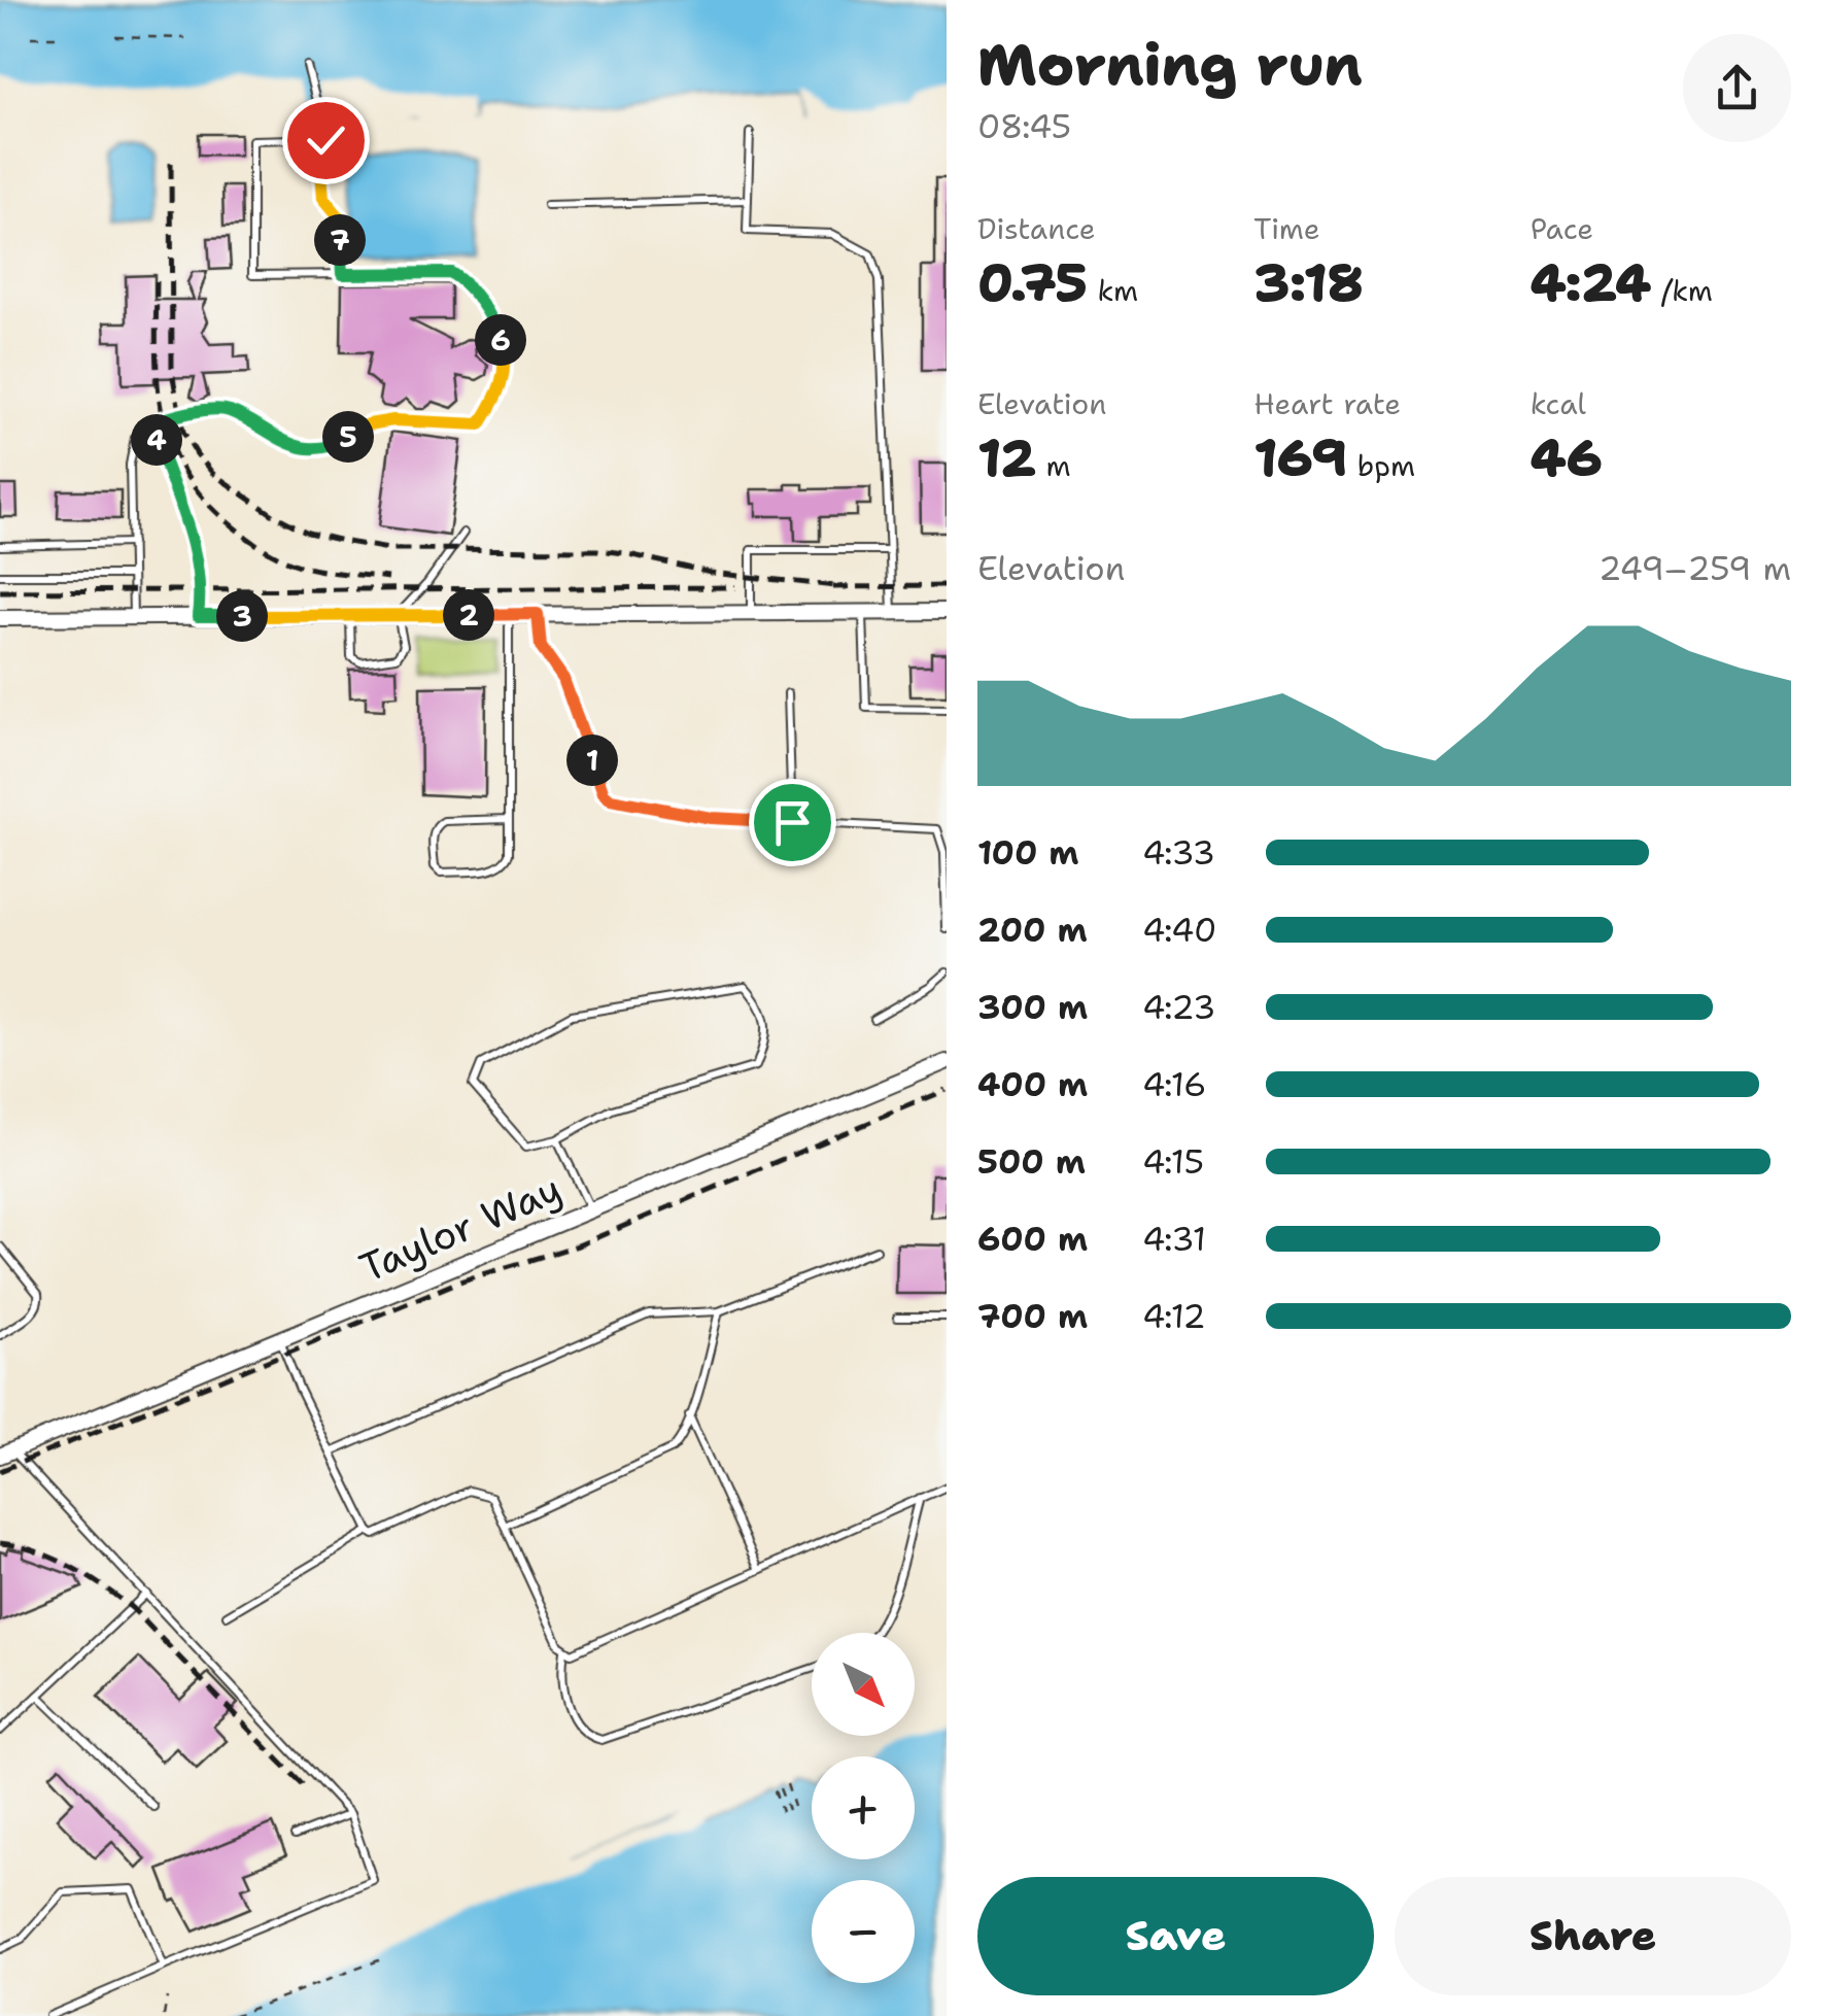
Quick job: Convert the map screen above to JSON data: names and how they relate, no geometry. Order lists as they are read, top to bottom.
{
  "streets": {
    "street": ["Taylor Way"]
  },
  "north": "bottom right",
  "page": {
    "heading": ["Morning run", "08:45"],
    "stats": [
      ["Distance", "0.75 km"],
      ["Time", "3:18"],
      ["Pace", "4:24 /km"],
      ["Elevation", "12 m"],
      ["Heart rate", "169 bpm"],
      ["kcal", "46"]
    ],
    "pins": [
      "7",
      "6",
      "5",
      "4",
      "2",
      "3",
      "1"
    ],
    "chart": ["Elevation", "249–259 m"],
    "list": [
      {
        "name": "100 m",
        "note": "4:33"
      },
      {
        "name": "200 m",
        "note": "4:40"
      },
      {
        "name": "300 m",
        "note": "4:23"
      },
      {
        "name": "400 m",
        "note": "4:16"
      },
      {
        "name": "500 m",
        "note": "4:15"
      },
      {
        "name": "600 m",
        "note": "4:31"
      },
      {
        "name": "700 m",
        "note": "4:12"
      }
    ],
    "map_buttons": ["+", "−"],
    "buttons": ["Save", "Share"]
  }
}
